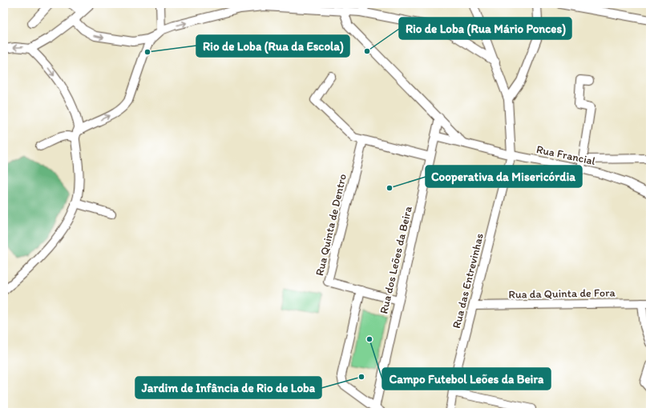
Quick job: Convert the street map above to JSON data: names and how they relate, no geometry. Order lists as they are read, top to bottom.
{
  "streets": {
    "street": [
      "Rua Francial",
      "Rua Quinta de Dentro",
      "Rua dos Leões da Beira",
      "Rua das Entrevinhas",
      "Rua da Quinta de Fora"
    ]
  },
  "crossings": [
    ["Rua Francial", "Rua dos Leões da Beira"],
    ["Rua Francial", "Rua das Entrevinhas"],
    ["Rua Quinta de Dentro", "Rua dos Leões da Beira"],
    ["Rua das Entrevinhas", "Rua da Quinta de Fora"]
  ],
  "places": [
    "Rio de Loba (Rua Mário Ponces)",
    "Rio de Loba (Rua da Escola)",
    "Cooperativa da Misericórdia",
    "Campo Futebol Leões da Beira",
    "Jardim de Infância de Rio de Loba"
  ]
}
